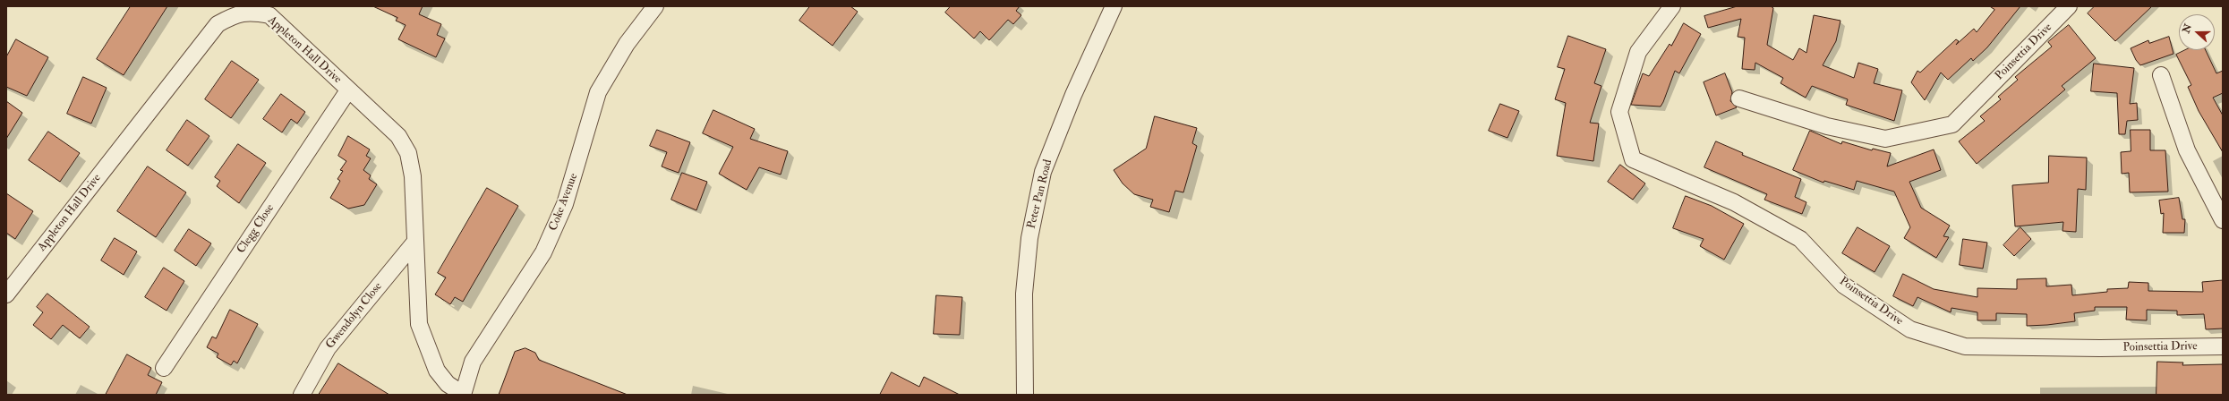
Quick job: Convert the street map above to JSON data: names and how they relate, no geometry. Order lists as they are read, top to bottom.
{
  "streets": {
    "street": [
      "Appleton Hall Drive",
      "Poinsettia Drive",
      "Peter Pan Road",
      "Coke Avenue",
      "Clegg Close",
      "Gwendolyn Close"
    ]
  },
  "crossings": [
    ["Appleton Hall Drive", "Coke Avenue"],
    ["Appleton Hall Drive", "Clegg Close"],
    ["Appleton Hall Drive", "Gwendolyn Close"]
  ],
  "north": "left"
}
